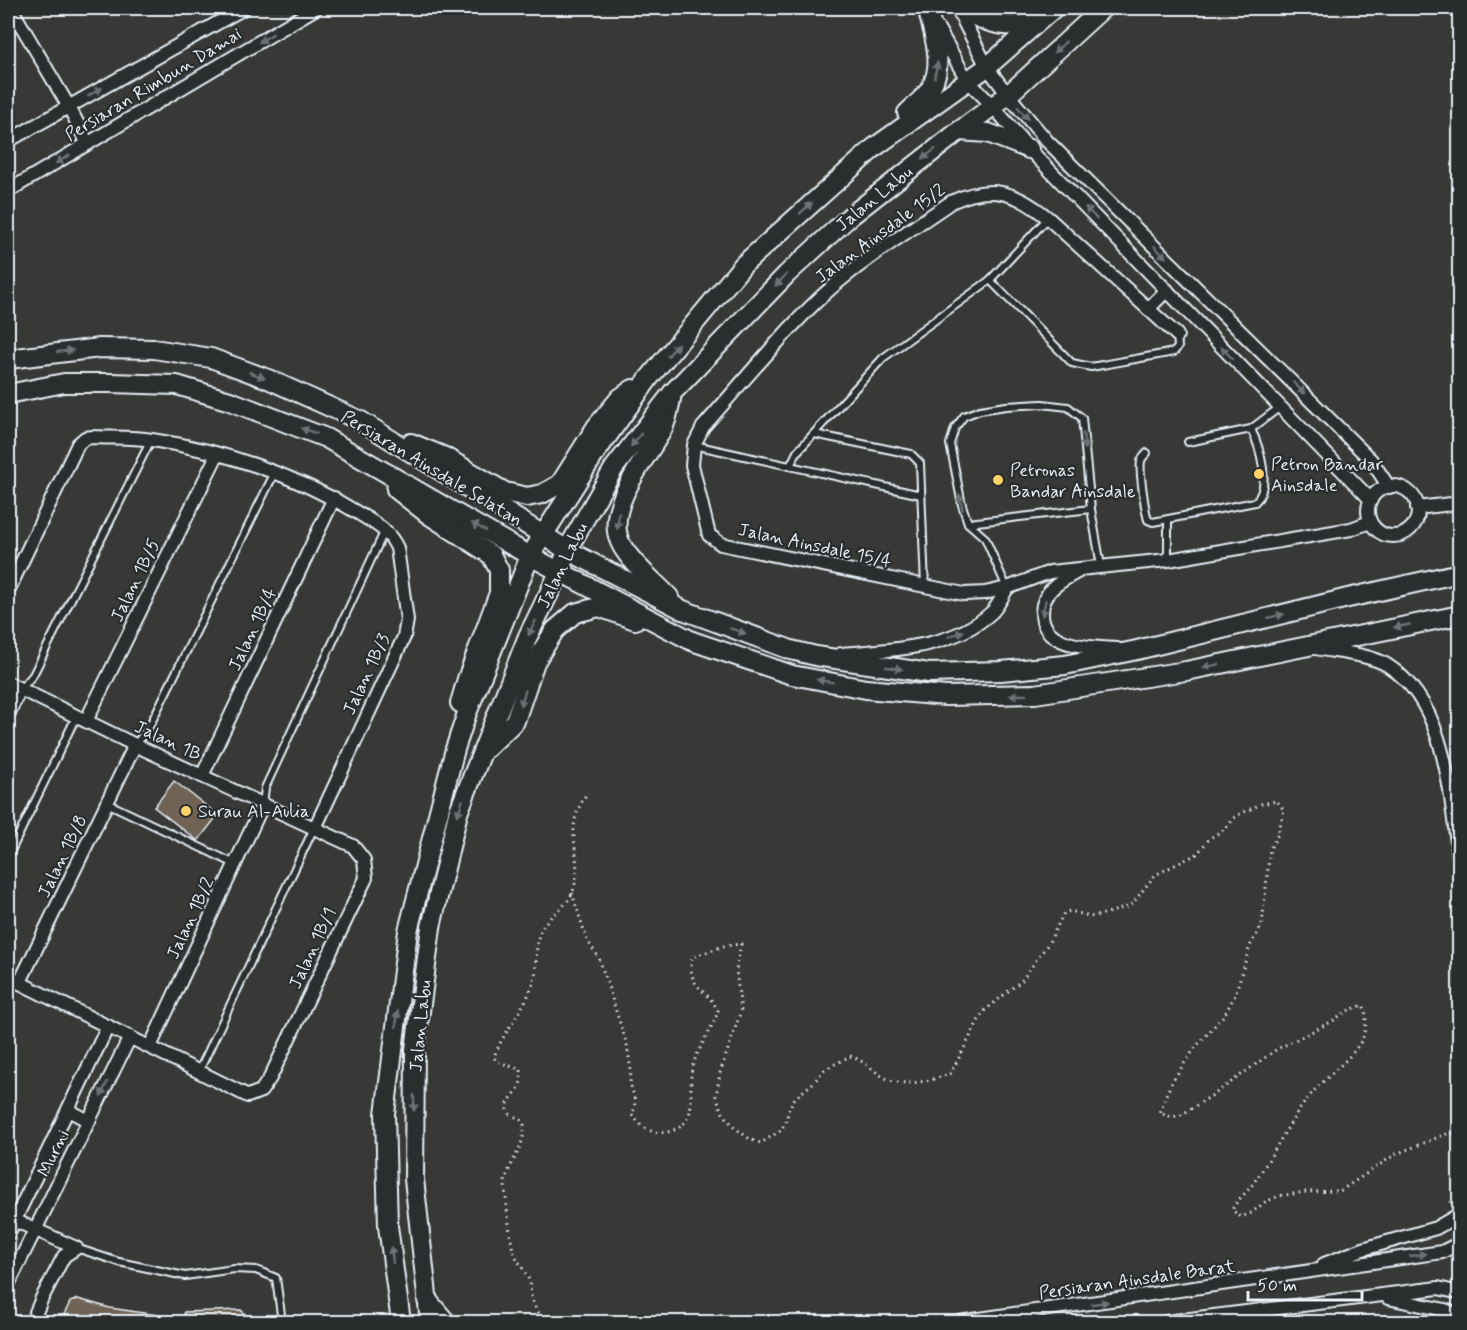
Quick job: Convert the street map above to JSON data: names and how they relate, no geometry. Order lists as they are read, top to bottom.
{
  "streets": {
    "main road": ["Jalan Labu", "Persiaran Ainsdale Selatan"],
    "street": [
      "Persiaran Rimbun Damai",
      "Jalan Ainsdale 15/2",
      "Jalan Ainsdale 15/4",
      "Jalan 1B/5",
      "Jalan 1B/4",
      "Jalan 1B/3",
      "Jalan 1B",
      "Jalan 1B/8",
      "Jalan 1B/2",
      "Jalan 1B/1",
      "Murni",
      "Persiaran Ainsdale Barat"
    ]
  },
  "crossings": [
    ["Jalan Labu", "Persiaran Ainsdale Selatan"],
    ["Jalan Ainsdale 15/2", "Jalan Ainsdale 15/4"],
    ["Jalan 1B/5", "Jalan 1B"],
    ["Jalan 1B/4", "Jalan 1B"],
    ["Jalan 1B/3", "Jalan 1B"],
    ["Jalan 1B/3", "Jalan 1B/1"],
    ["Jalan 1B", "Jalan 1B/8"],
    ["Jalan 1B", "Jalan 1B/2"],
    ["Jalan 1B", "Jalan 1B/1"]
  ],
  "places": ["Petron Bandar Ainsdale", "Petronas Bandar Ainsdale", "Surau Al-Aulia"],
  "scale_bar": "50 m"
}
